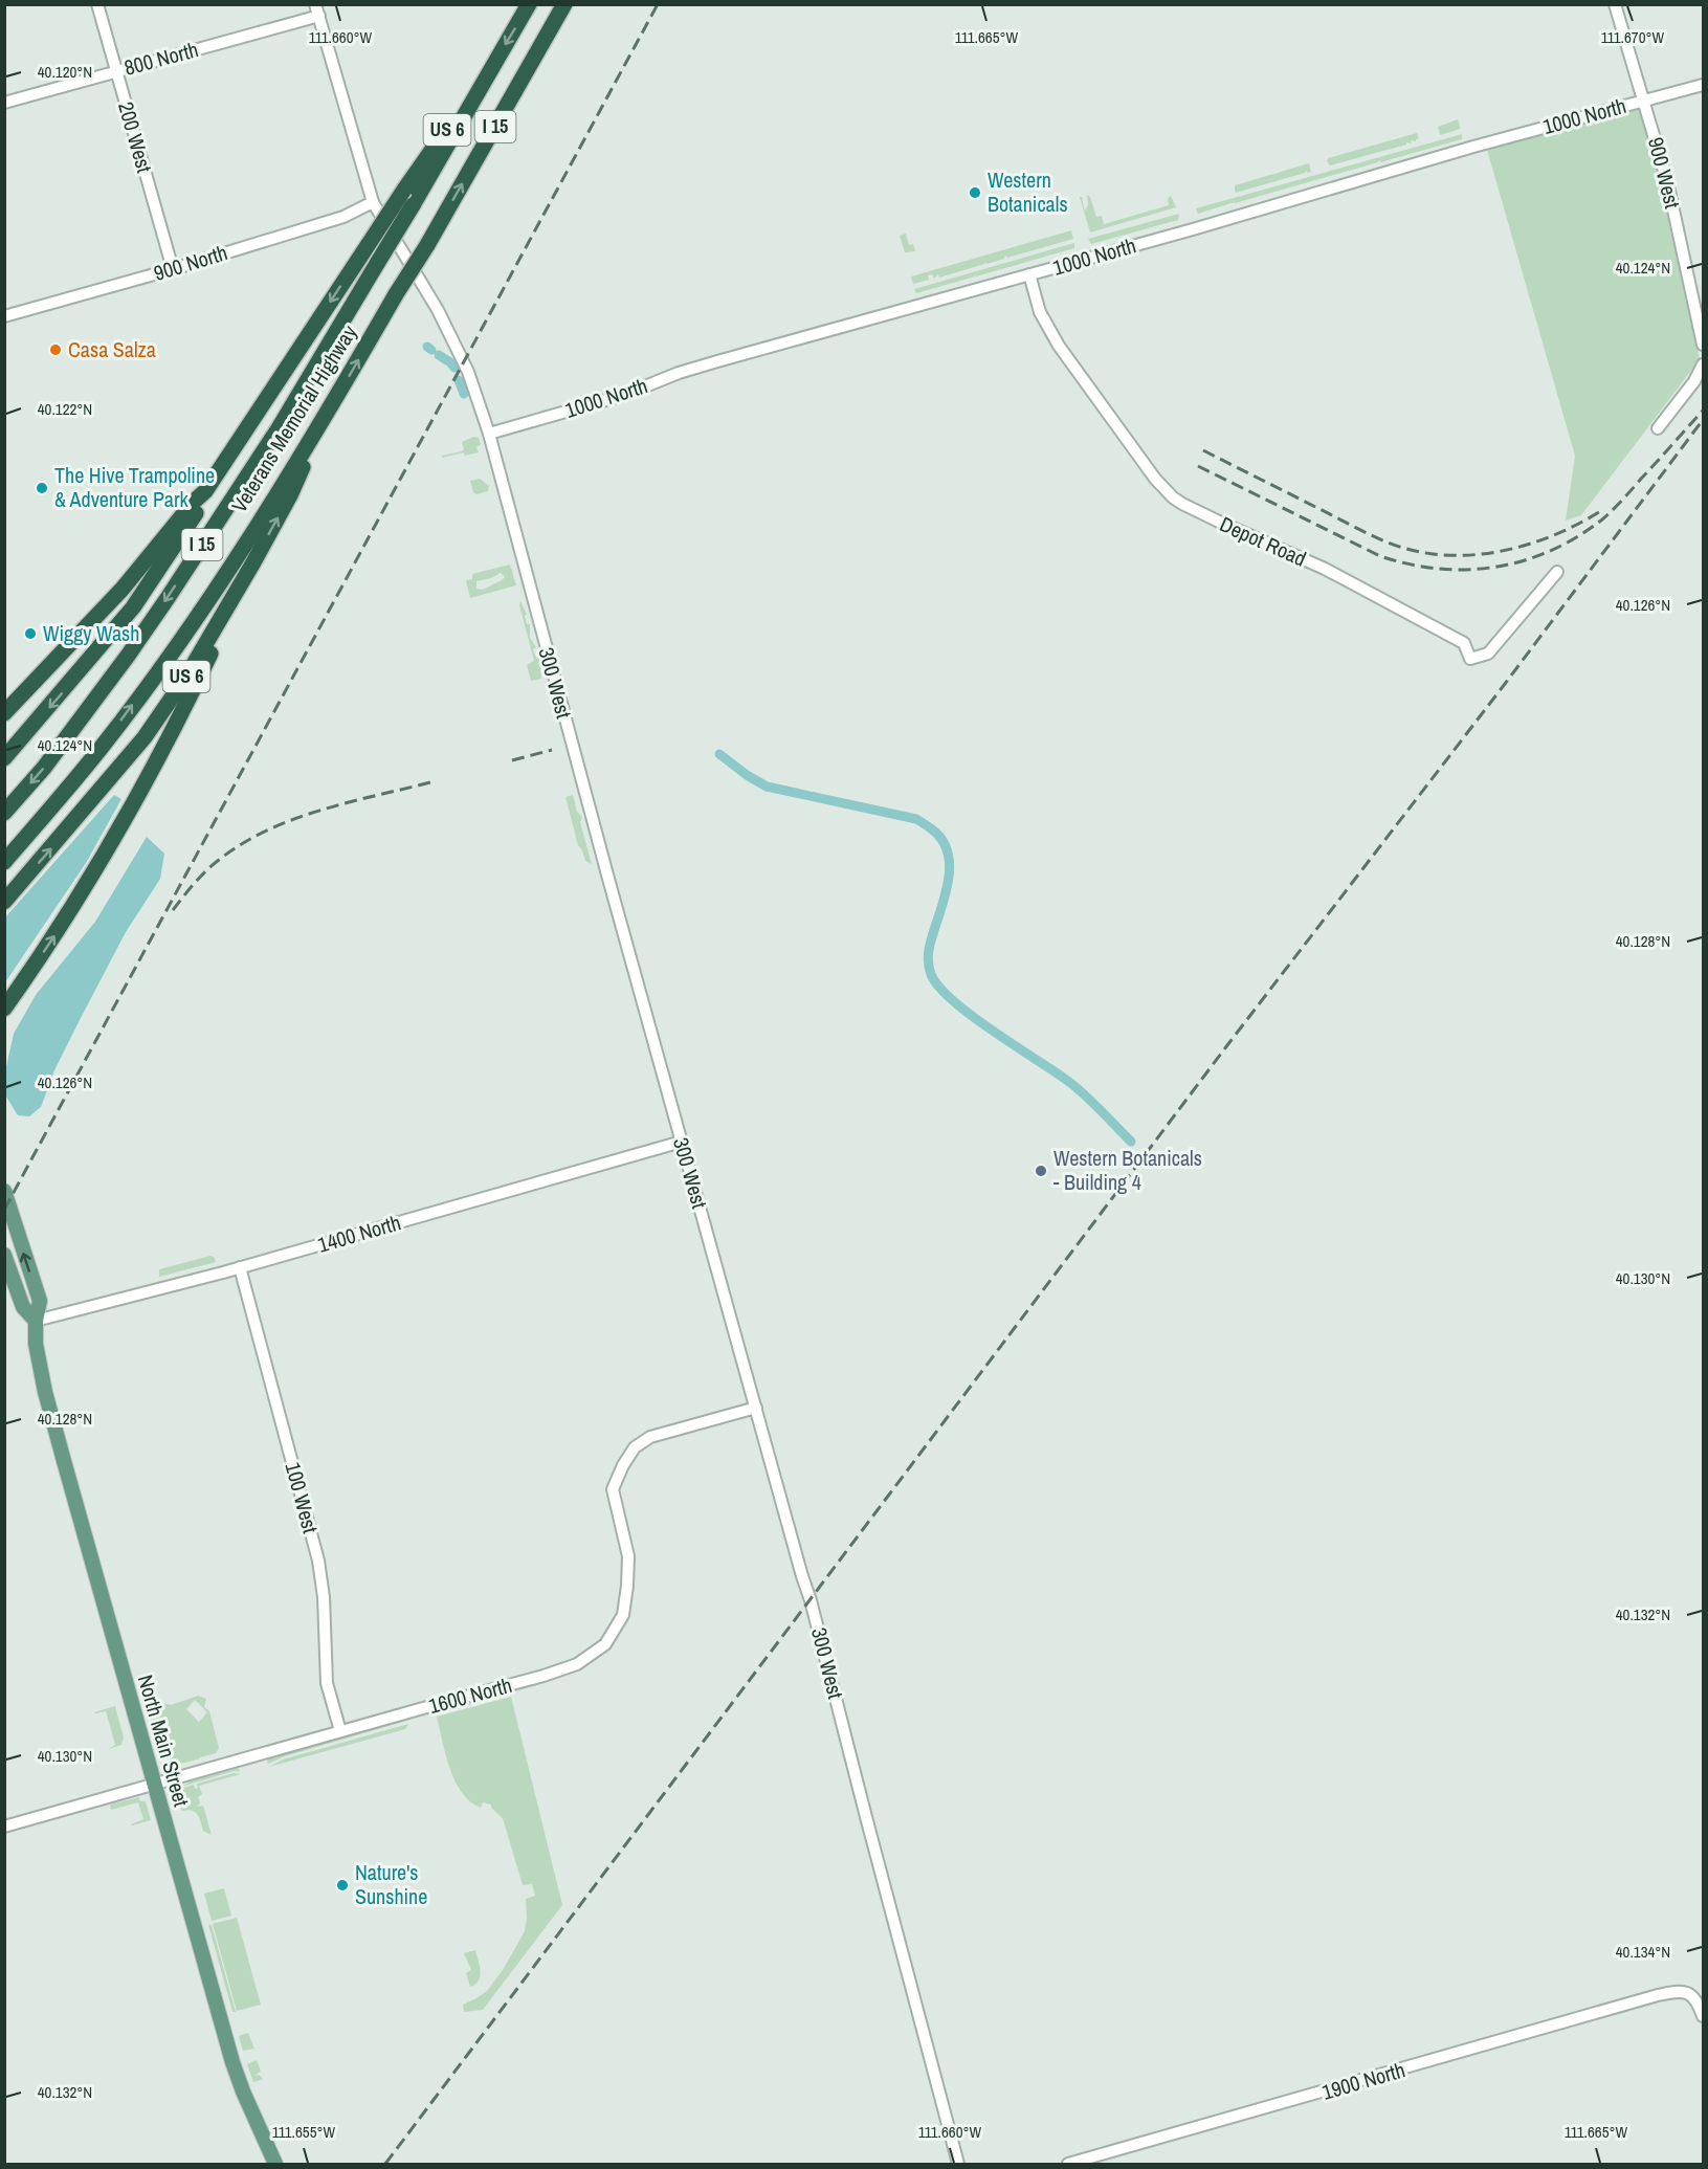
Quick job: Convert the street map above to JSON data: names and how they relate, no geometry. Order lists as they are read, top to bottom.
{
  "streets": {
    "highway": ["I 15", "US 6", "Veterans Memorial Highway"],
    "main road": ["North Main Street"],
    "street": [
      "800 North",
      "1000 North",
      "200 West",
      "900 West",
      "900 North",
      "Depot Road",
      "300 West",
      "1400 North",
      "100 West",
      "1600 North",
      "1900 North"
    ]
  },
  "crossings": [
    ["800 North", "200 West"],
    ["800 North", "300 West"],
    ["1000 North", "900 West"],
    ["1000 North", "Depot Road"],
    ["1000 North", "300 West"],
    ["US 6", "Veterans Memorial Highway"],
    ["200 West", "900 North"],
    ["900 North", "300 West"],
    ["300 West", "1400 North"],
    ["300 West", "1600 North"],
    ["1400 North", "100 West"],
    ["1400 North", "North Main Street"],
    ["100 West", "1600 North"],
    ["1600 North", "North Main Street"]
  ],
  "places": [
    "Western Botanicals",
    "Casa Salza",
    "The Hive Trampoline & Adventure Park",
    "Wiggy Wash",
    "Western Botanicals - Building 4",
    "Nature's Sunshine"
  ],
  "coordinates": [
    "111.660°W",
    "111.665°W",
    "111.670°W",
    "40.120°N",
    "40.124°N",
    "40.122°N",
    "40.126°N",
    "40.128°N",
    "40.130°N",
    "40.132°N",
    "40.134°N",
    "111.655°W"
  ]
}
